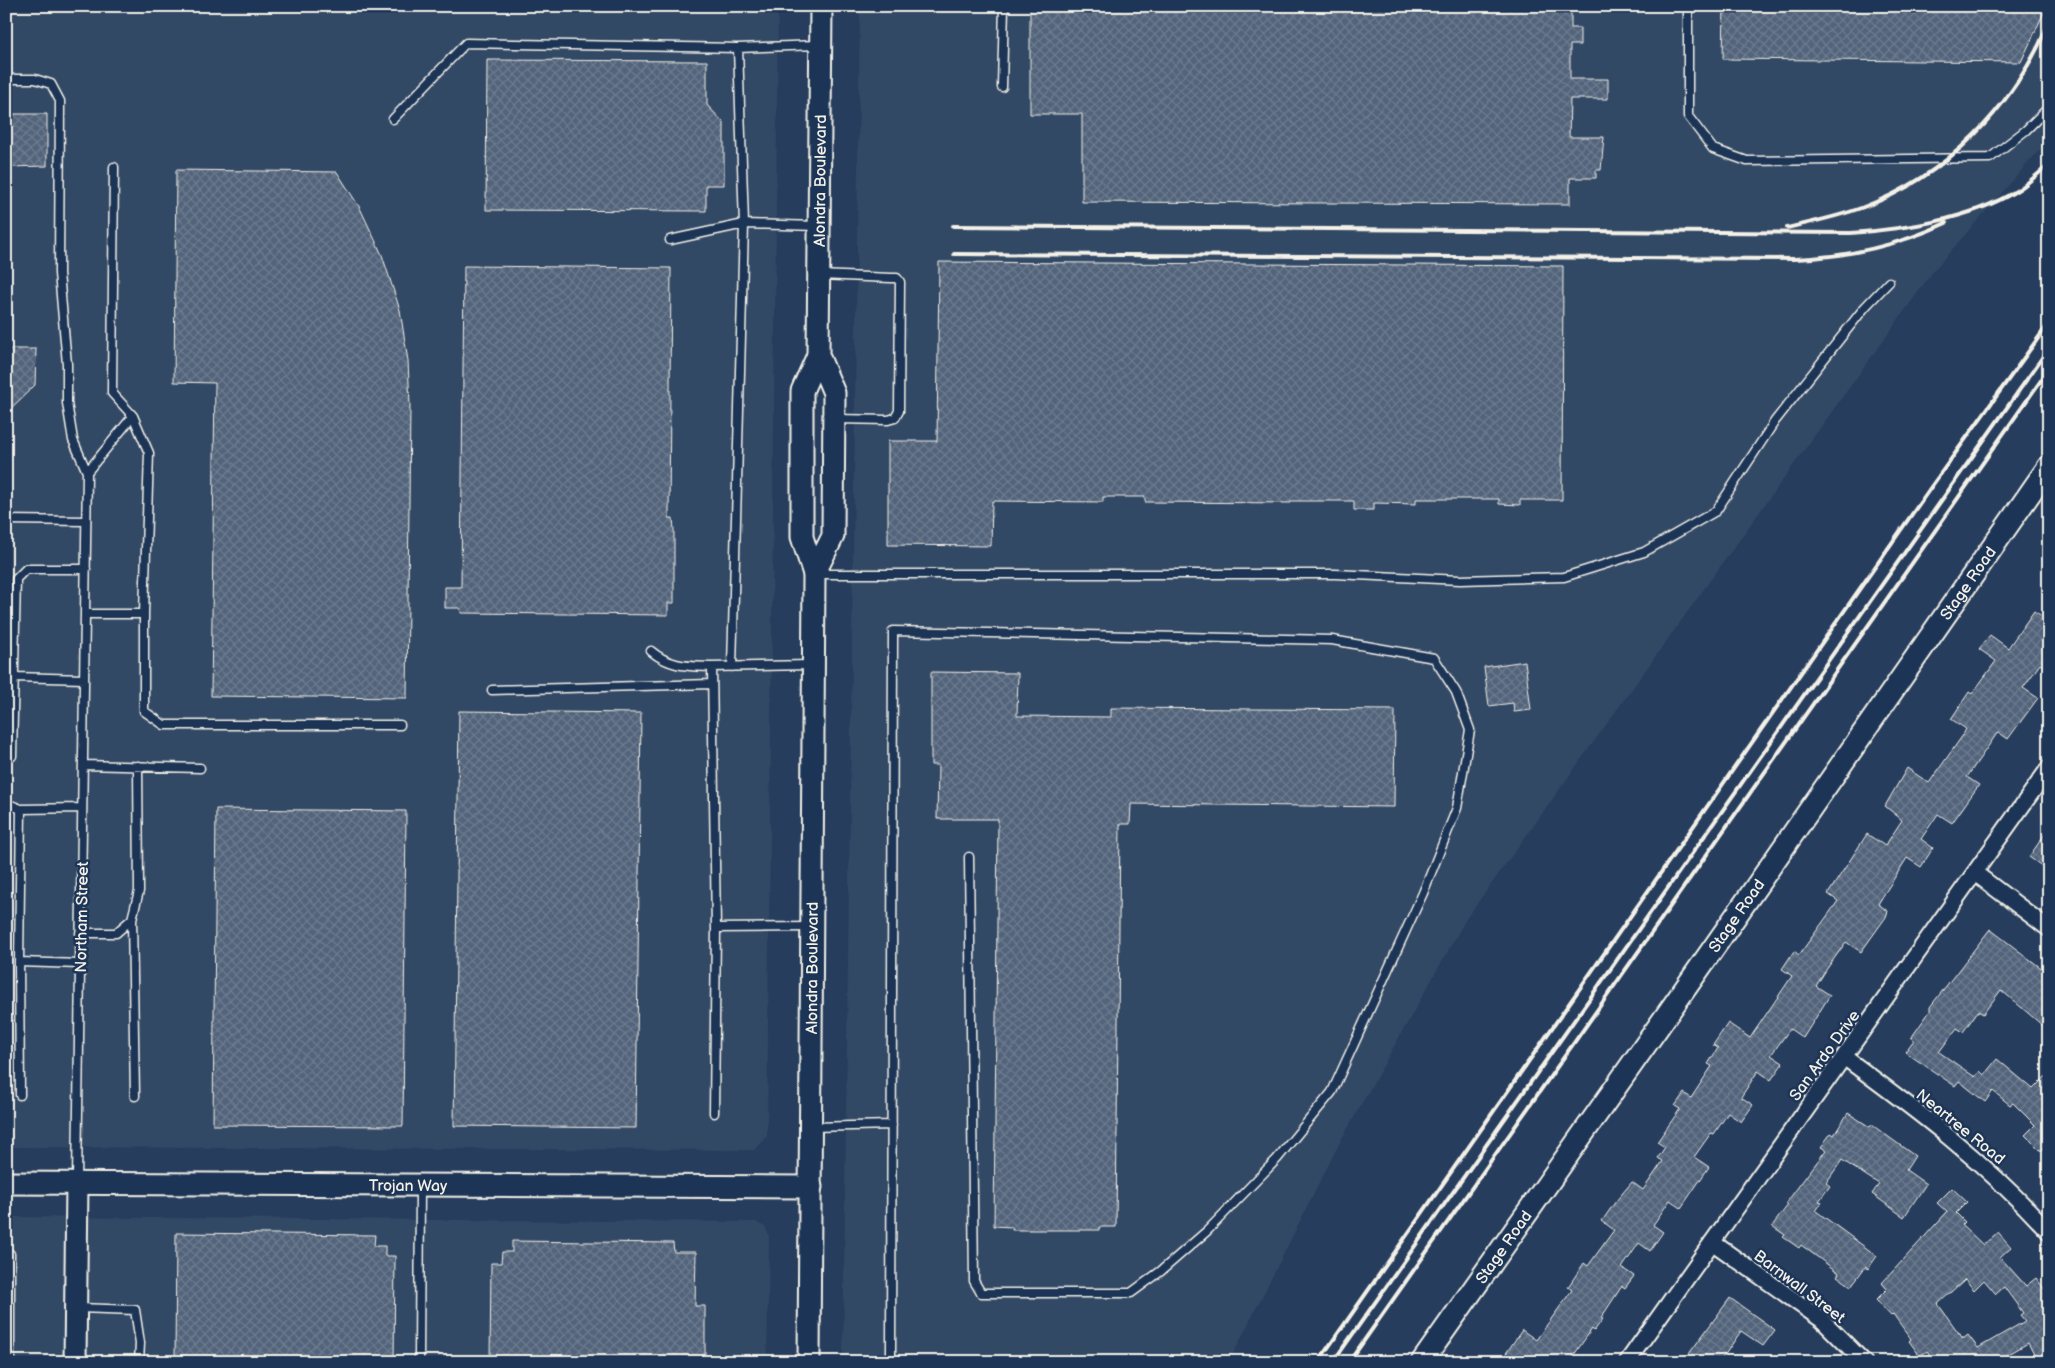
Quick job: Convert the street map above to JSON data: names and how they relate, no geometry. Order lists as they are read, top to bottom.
{
  "streets": {
    "main road": [
      "Alondra Boulevard",
      "Stage Road",
      "Northam Street",
      "Trojan Way"
    ],
    "street": ["San Ardo Drive", "Neartree Road", "Barnwall Street"]
  },
  "crossings": [
    ["Alondra Boulevard", "Trojan Way"],
    ["Northam Street", "Trojan Way"],
    ["San Ardo Drive", "Neartree Road"],
    ["San Ardo Drive", "Barnwall Street"]
  ]
}
